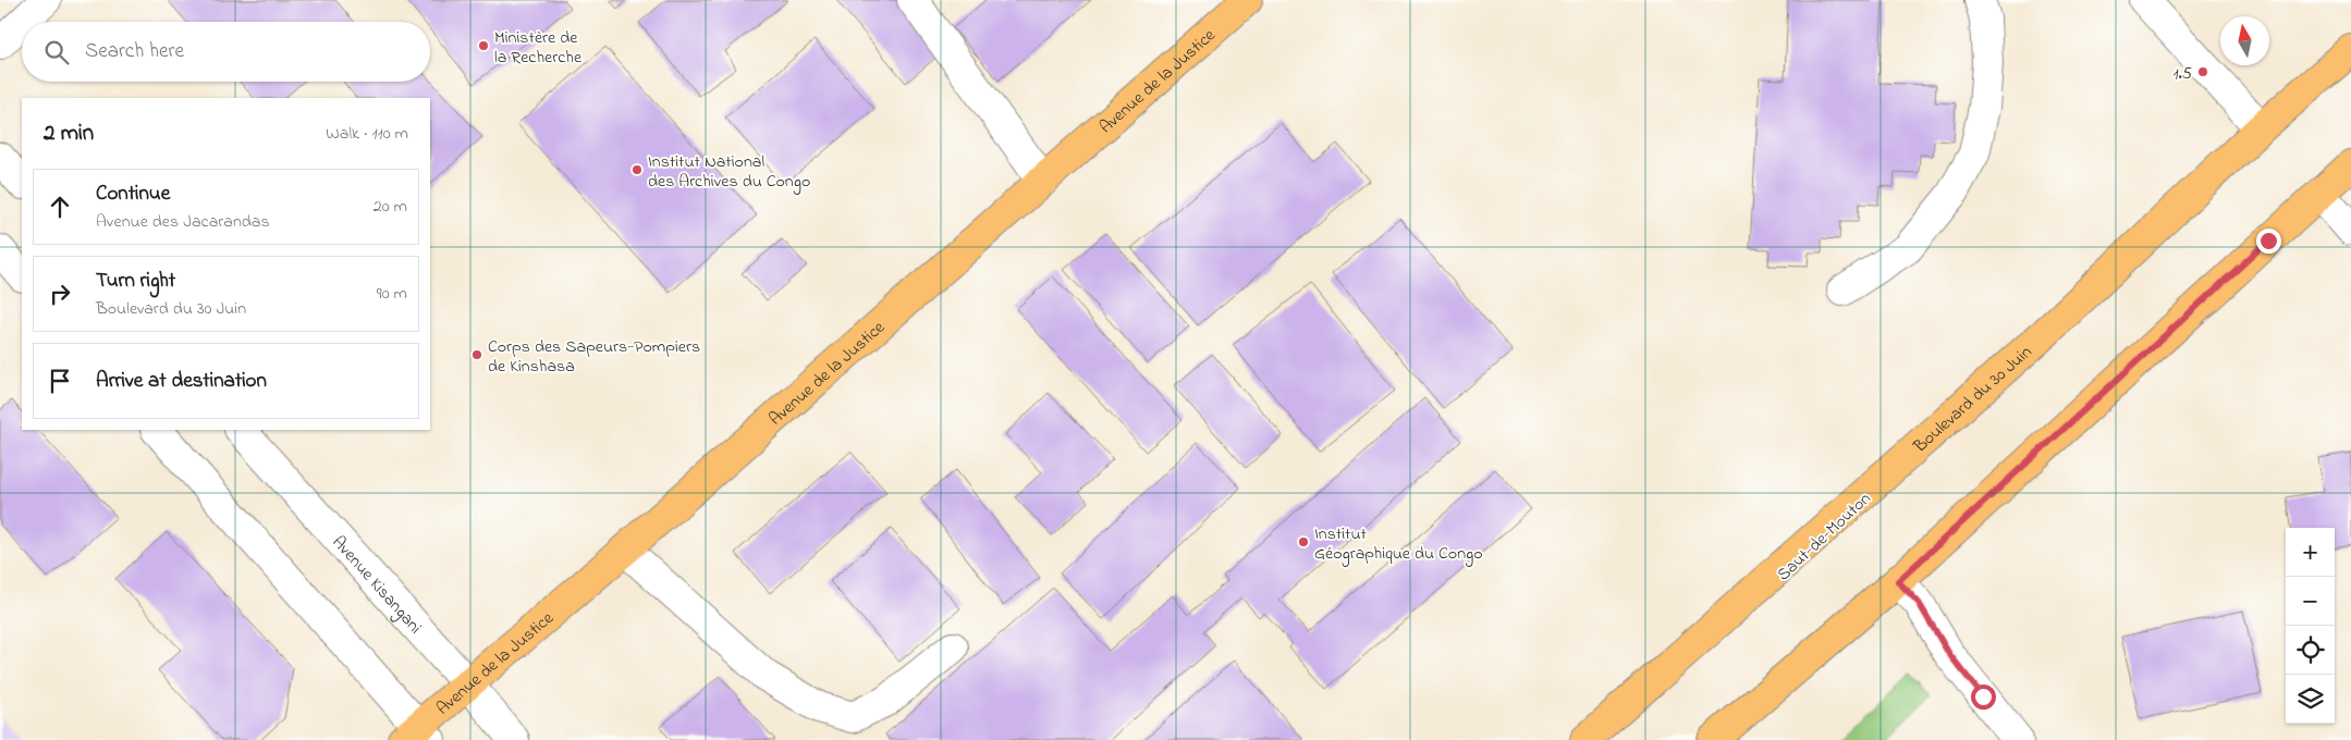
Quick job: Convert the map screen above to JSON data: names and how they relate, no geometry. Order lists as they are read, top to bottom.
{
  "streets": {
    "main road": ["Avenue de la Justice", "Boulevard du 30 Juin", "Saut-de-Mouton"],
    "street": ["Avenue Kisangani"]
  },
  "crossings": [
    ["Avenue de la Justice", "Avenue Kisangani"],
    ["Boulevard du 30 Juin", "Saut-de-Mouton"]
  ],
  "places": [
    "Ministère de la Recherche",
    "1.5",
    "Institut National des Archives du Congo",
    "Corps des Sapeurs-Pompiers de Kinshasa",
    "Institut Géographique du Congo"
  ],
  "north": "top",
  "page": {
    "search": "Search here",
    "heading": ["2 min", "Walk · 110 m"],
    "list": [
      ["Continue", "Avenue des Jacarandas", "20 m"],
      ["Turn right", "Boulevard du 30 Juin", "90 m"],
      "Arrive at destination"
    ],
    "map_buttons": ["+", "−"]
  }
}
